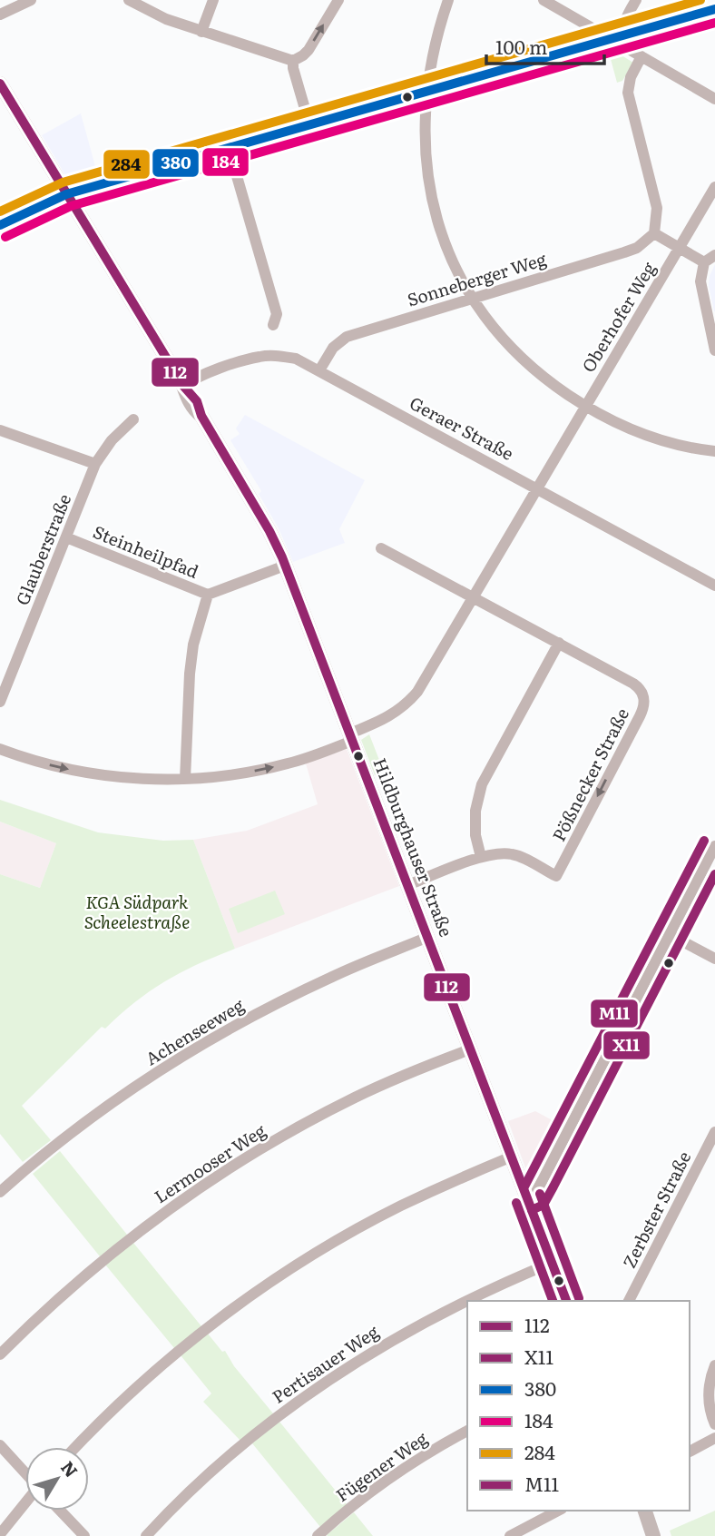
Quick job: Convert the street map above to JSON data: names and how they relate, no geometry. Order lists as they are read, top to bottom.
{
  "streets": {
    "main road": ["Hildburghauser Straße"],
    "street": [
      "Sonneberger Weg",
      "Oberhofer Weg",
      "Geraer Straße",
      "Glauberstraße",
      "Steinheilpfad",
      "Pößnecker Straße",
      "Achenseeweg",
      "Lermooser Weg",
      "Zerbster Straße",
      "Pertisauer Weg",
      "Fügener Weg"
    ]
  },
  "crossings": [
    ["Sonneberger Weg", "Geraer Straße"],
    ["Oberhofer Weg", "Geraer Straße"],
    ["Oberhofer Weg", "Pößnecker Straße"],
    ["Oberhofer Weg", "Hildburghauser Straße"],
    ["Geraer Straße", "Hildburghauser Straße"],
    ["Glauberstraße", "Steinheilpfad"],
    ["Steinheilpfad", "Hildburghauser Straße"],
    ["Hildburghauser Straße", "Achenseeweg"],
    ["Hildburghauser Straße", "Lermooser Weg"],
    ["Hildburghauser Straße", "Pertisauer Weg"]
  ],
  "parks": ["KGA Südpark Scheelestraße"],
  "lines": [
    "transit line 284",
    "transit line 380",
    "transit line 184",
    "transit line 112",
    "transit line M11",
    "transit line X11"
  ],
  "legend": [
    "112",
    "X11",
    "380",
    "184",
    "284",
    "M11"
  ],
  "scale_bar": "100 m",
  "north": "top right"
}
